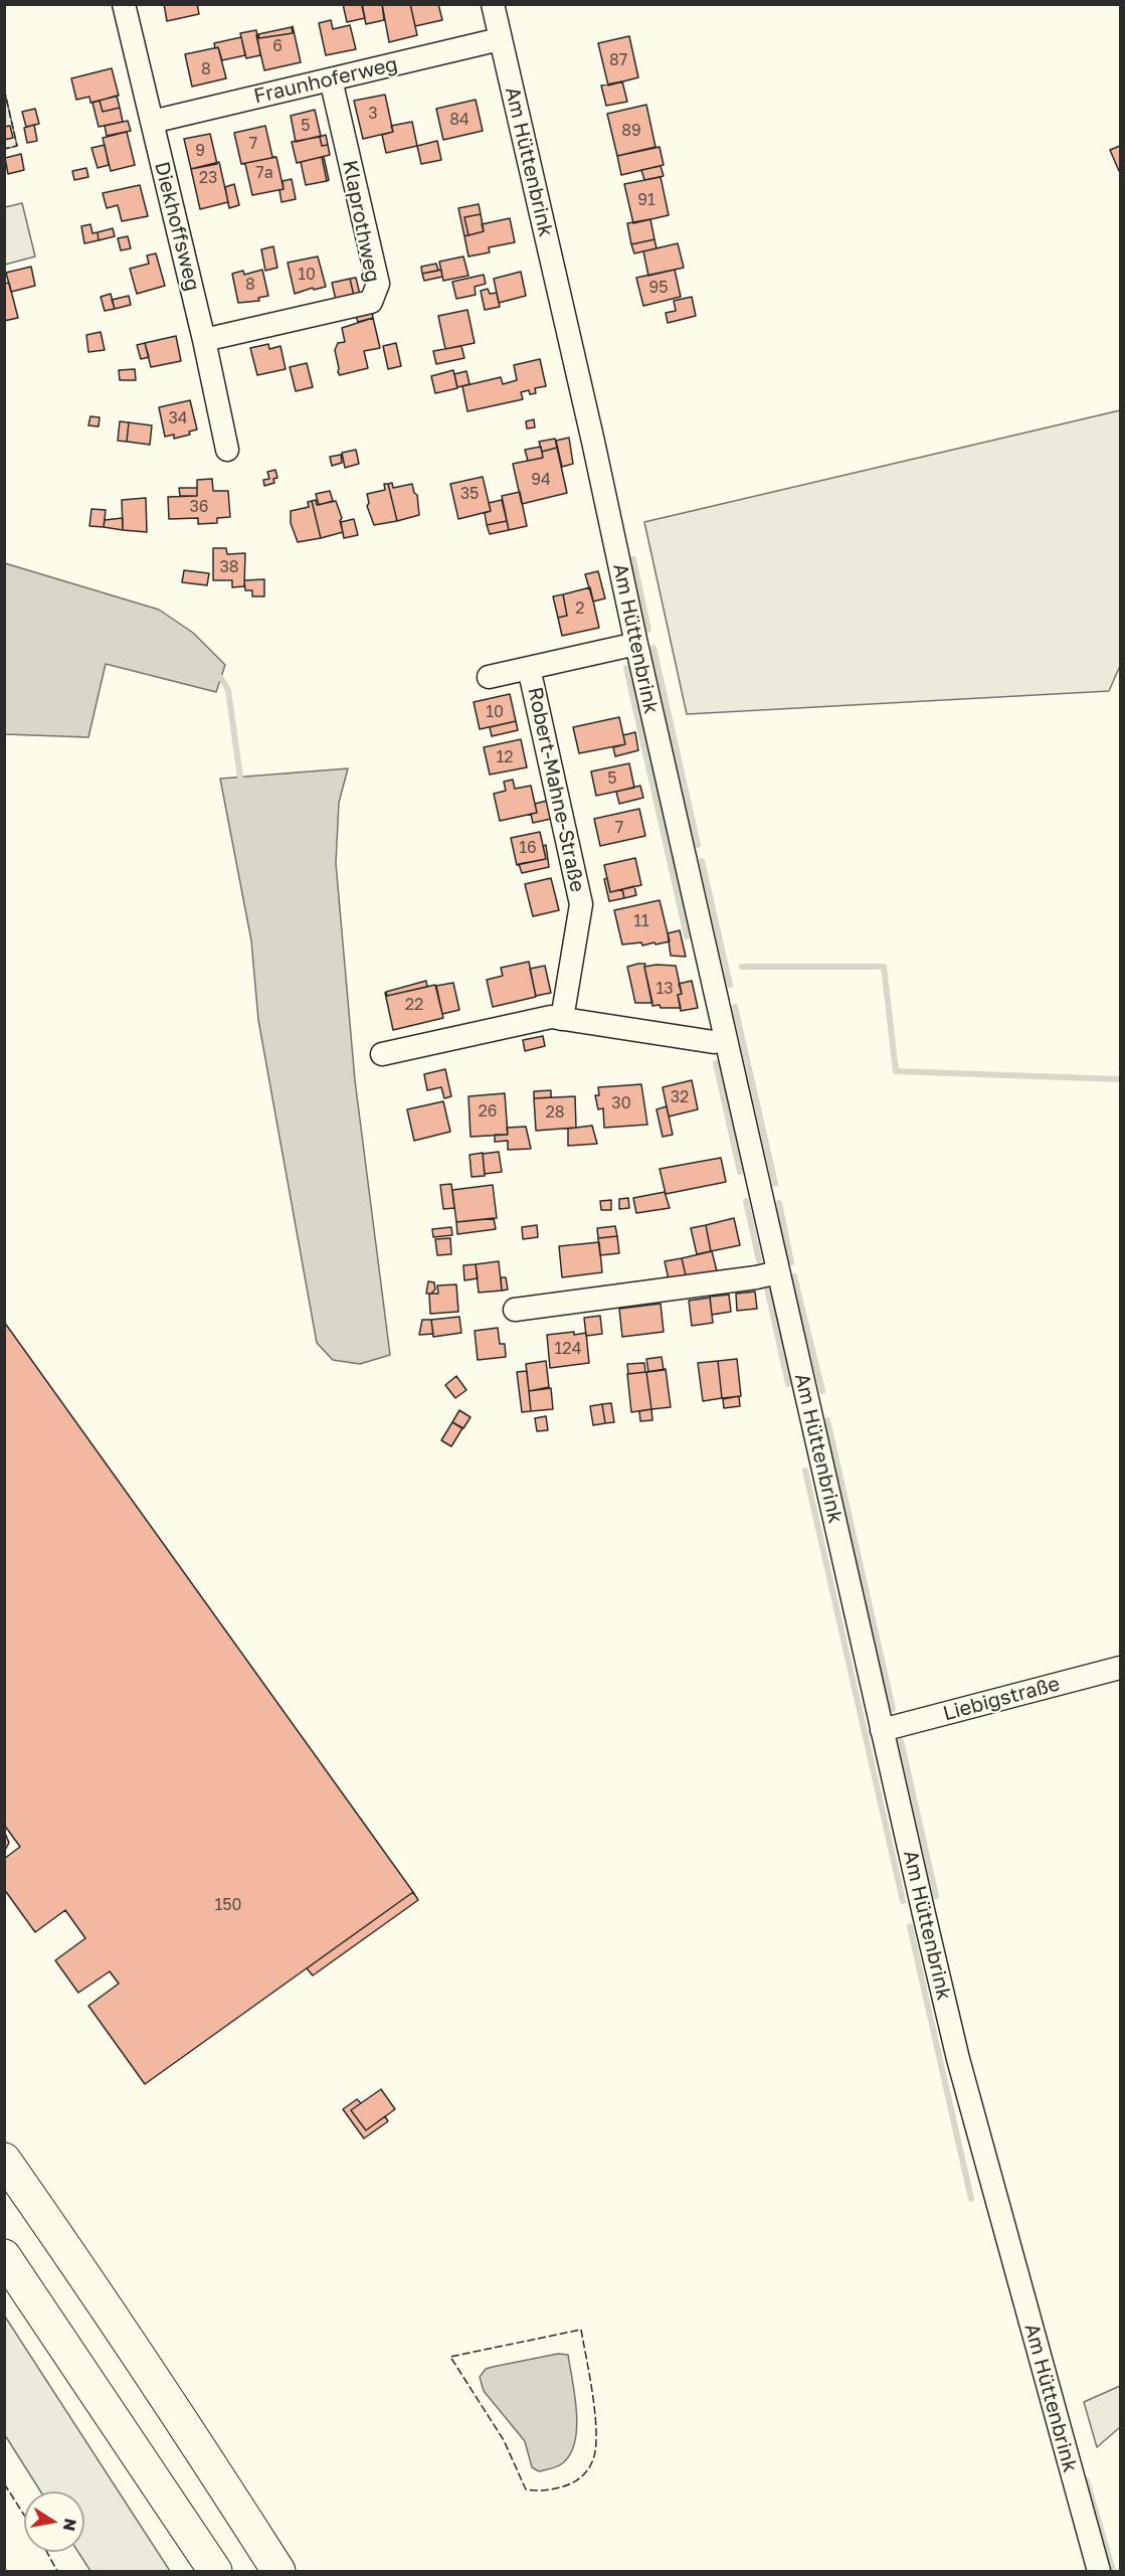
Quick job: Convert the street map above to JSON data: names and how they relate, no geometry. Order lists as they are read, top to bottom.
{
  "streets": {
    "street": [
      "Fraunhoferweg",
      "Am Hüttenbrink",
      "Klaprothweg",
      "Diekhoffsweg",
      "Robert-Mahne-Straße",
      "Liebigstraße"
    ]
  },
  "crossings": [
    ["Fraunhoferweg", "Am Hüttenbrink"],
    ["Fraunhoferweg", "Klaprothweg"],
    ["Fraunhoferweg", "Diekhoffsweg"],
    ["Am Hüttenbrink", "Robert-Mahne-Straße"],
    ["Am Hüttenbrink", "Liebigstraße"],
    ["Klaprothweg", "Diekhoffsweg"]
  ],
  "house_numbers": [
    "6",
    "87",
    "8",
    "3",
    "84",
    "5",
    "89",
    "7",
    "9",
    "7a",
    "23",
    "91",
    "10",
    "8",
    "95",
    "34",
    "94",
    "35",
    "36",
    "38",
    "2",
    "10",
    "12",
    "5",
    "7",
    "16",
    "11",
    "13",
    "22",
    "32",
    "30",
    "26",
    "28",
    "124",
    "150"
  ],
  "north": "right"
}
